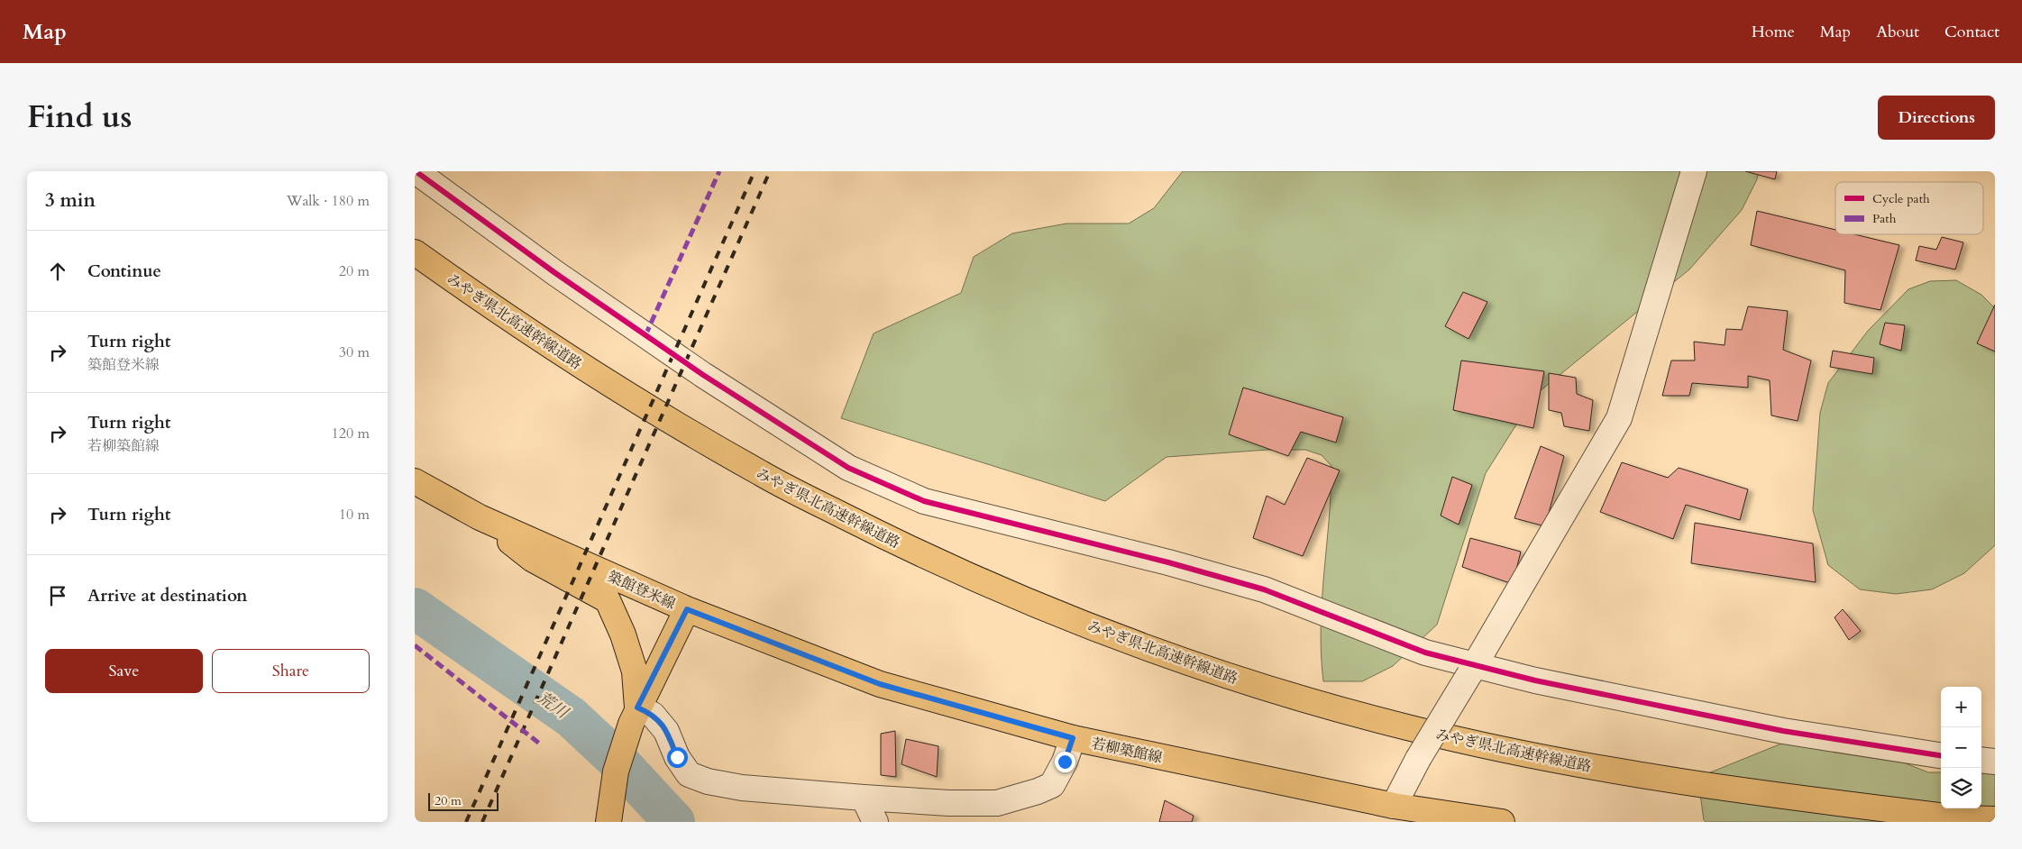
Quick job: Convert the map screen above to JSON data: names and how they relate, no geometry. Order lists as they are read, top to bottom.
{
  "streets": {
    "main road": ["みやぎ県北高速幹線道路", "築館登米線", "若柳築館線"]
  },
  "crossings": [
    ["築館登米線", "若柳築館線"]
  ],
  "water": ["荒川"],
  "legend": ["Cycle path", "Path"],
  "scale_bar": "20 m",
  "page": {
    "header": "Map",
    "nav": [
      "Home",
      "Map",
      "About",
      "Contact"
    ],
    "title": "Find us",
    "buttons": [
      "Directions",
      ["Save", "Share"]
    ],
    "heading": ["3 min", "Walk · 180 m"],
    "list": [
      ["Continue", "20 m"],
      ["Turn right", "築館登米線", "30 m"],
      ["Turn right", "若柳築館線", "120 m"],
      ["Turn right", "10 m"],
      "Arrive at destination"
    ],
    "map_buttons": ["+", "−"],
    "scale": "20 m"
  }
}
